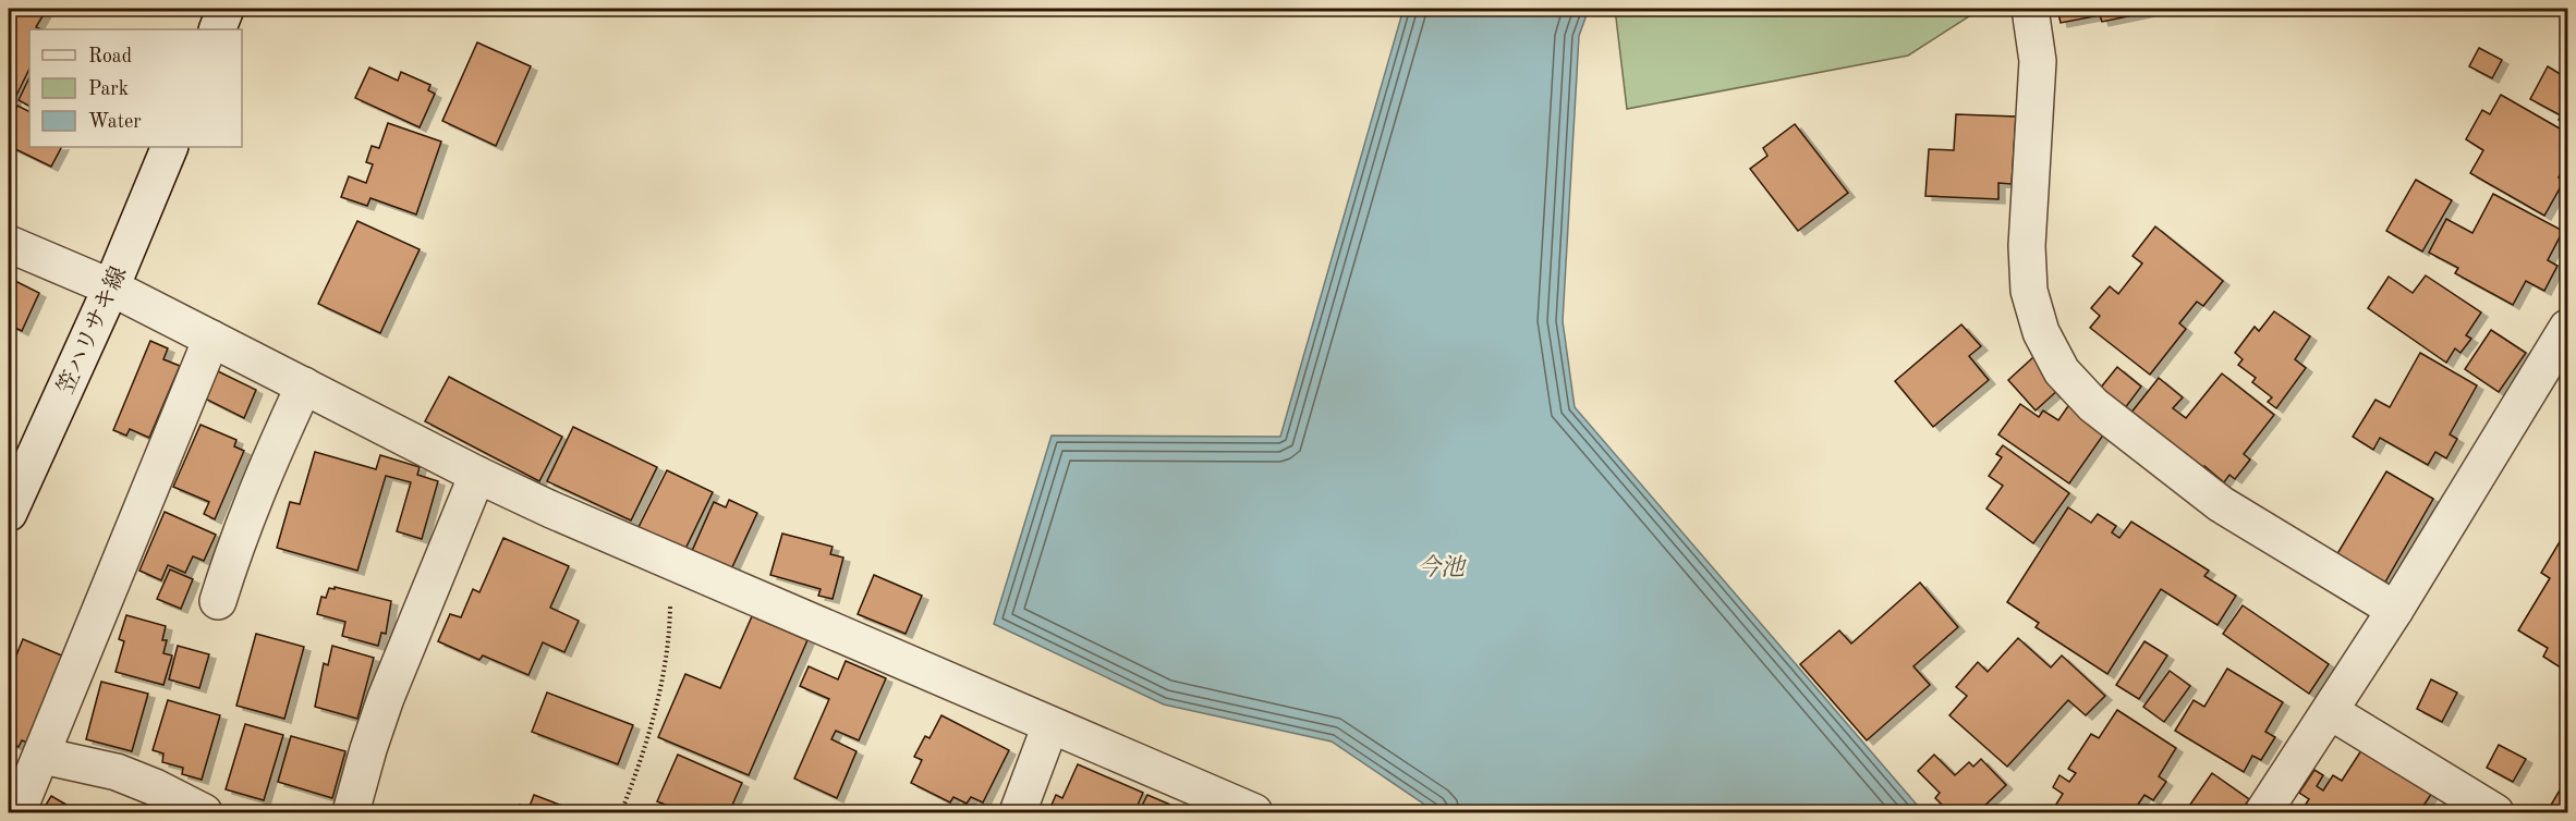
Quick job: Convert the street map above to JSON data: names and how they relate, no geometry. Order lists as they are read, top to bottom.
{
  "streets": {
    "street": ["笠ハリサキ線"]
  },
  "water": ["今池"],
  "legend": ["Road", "Park", "Water"]
}
